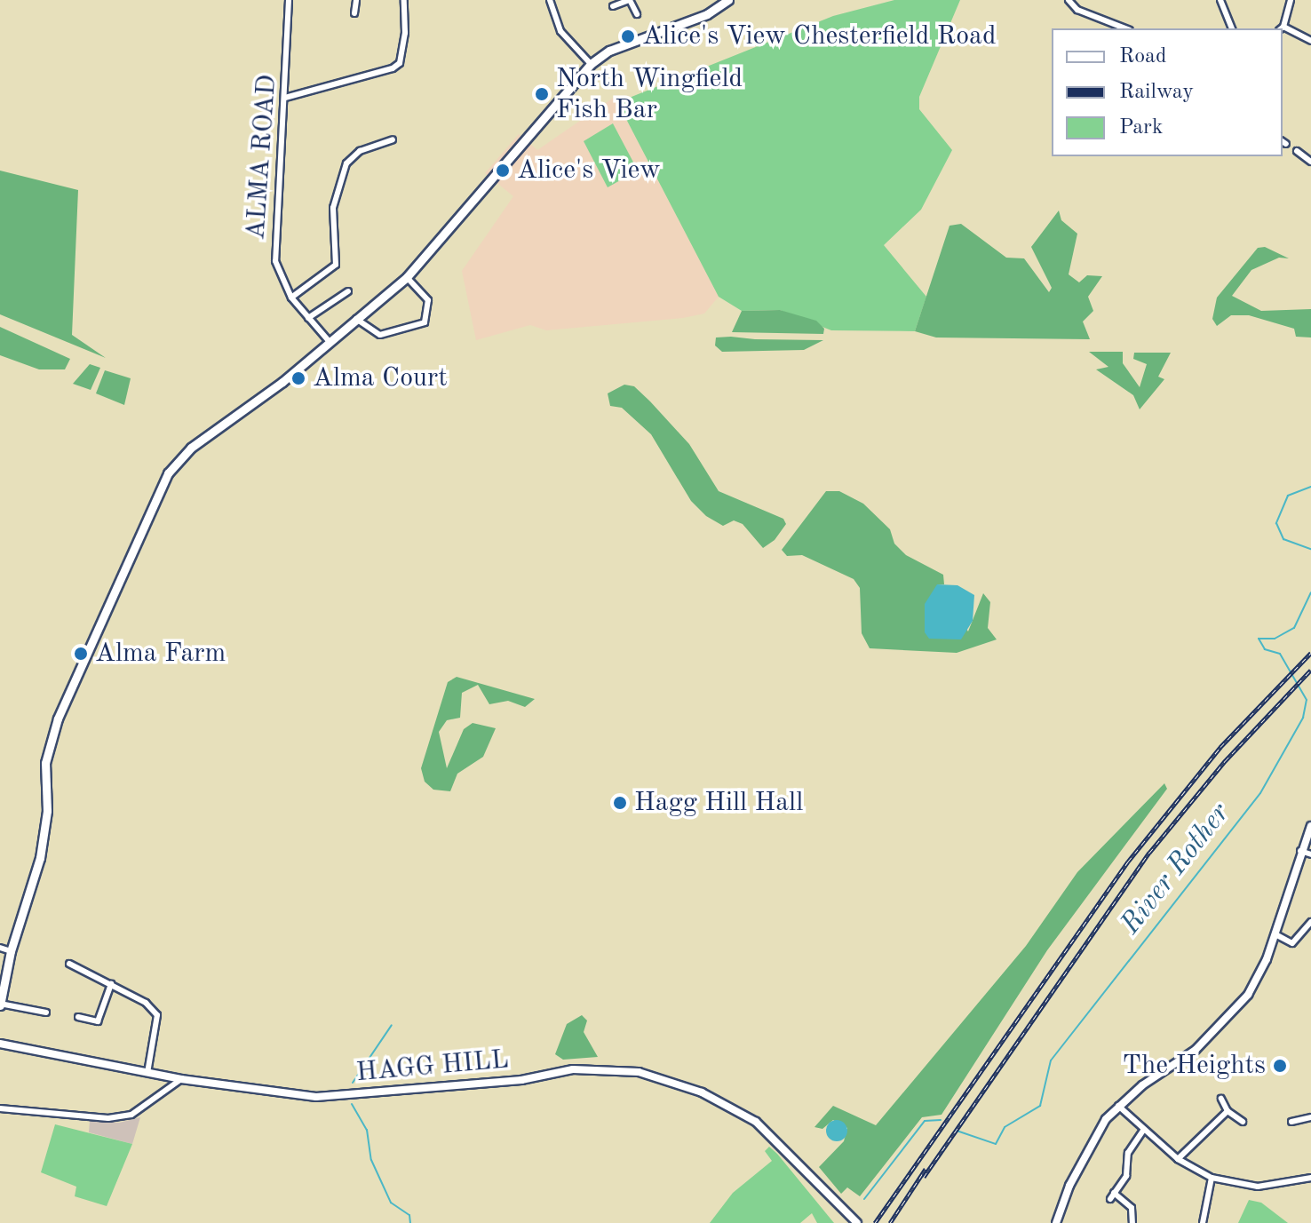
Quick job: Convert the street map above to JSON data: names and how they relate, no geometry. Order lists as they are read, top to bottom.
{
  "streets": {
    "street": ["ALMA ROAD", "HAGG HILL"]
  },
  "water": ["River Rother"],
  "places": [
    "Alice's View Chesterfield Road",
    "North Wingfield Fish Bar",
    "Alice's View",
    "Alma Court",
    "Alma Farm",
    "Hagg Hill Hall",
    "The Heights"
  ],
  "legend": ["Road", "Railway", "Park"]
}
